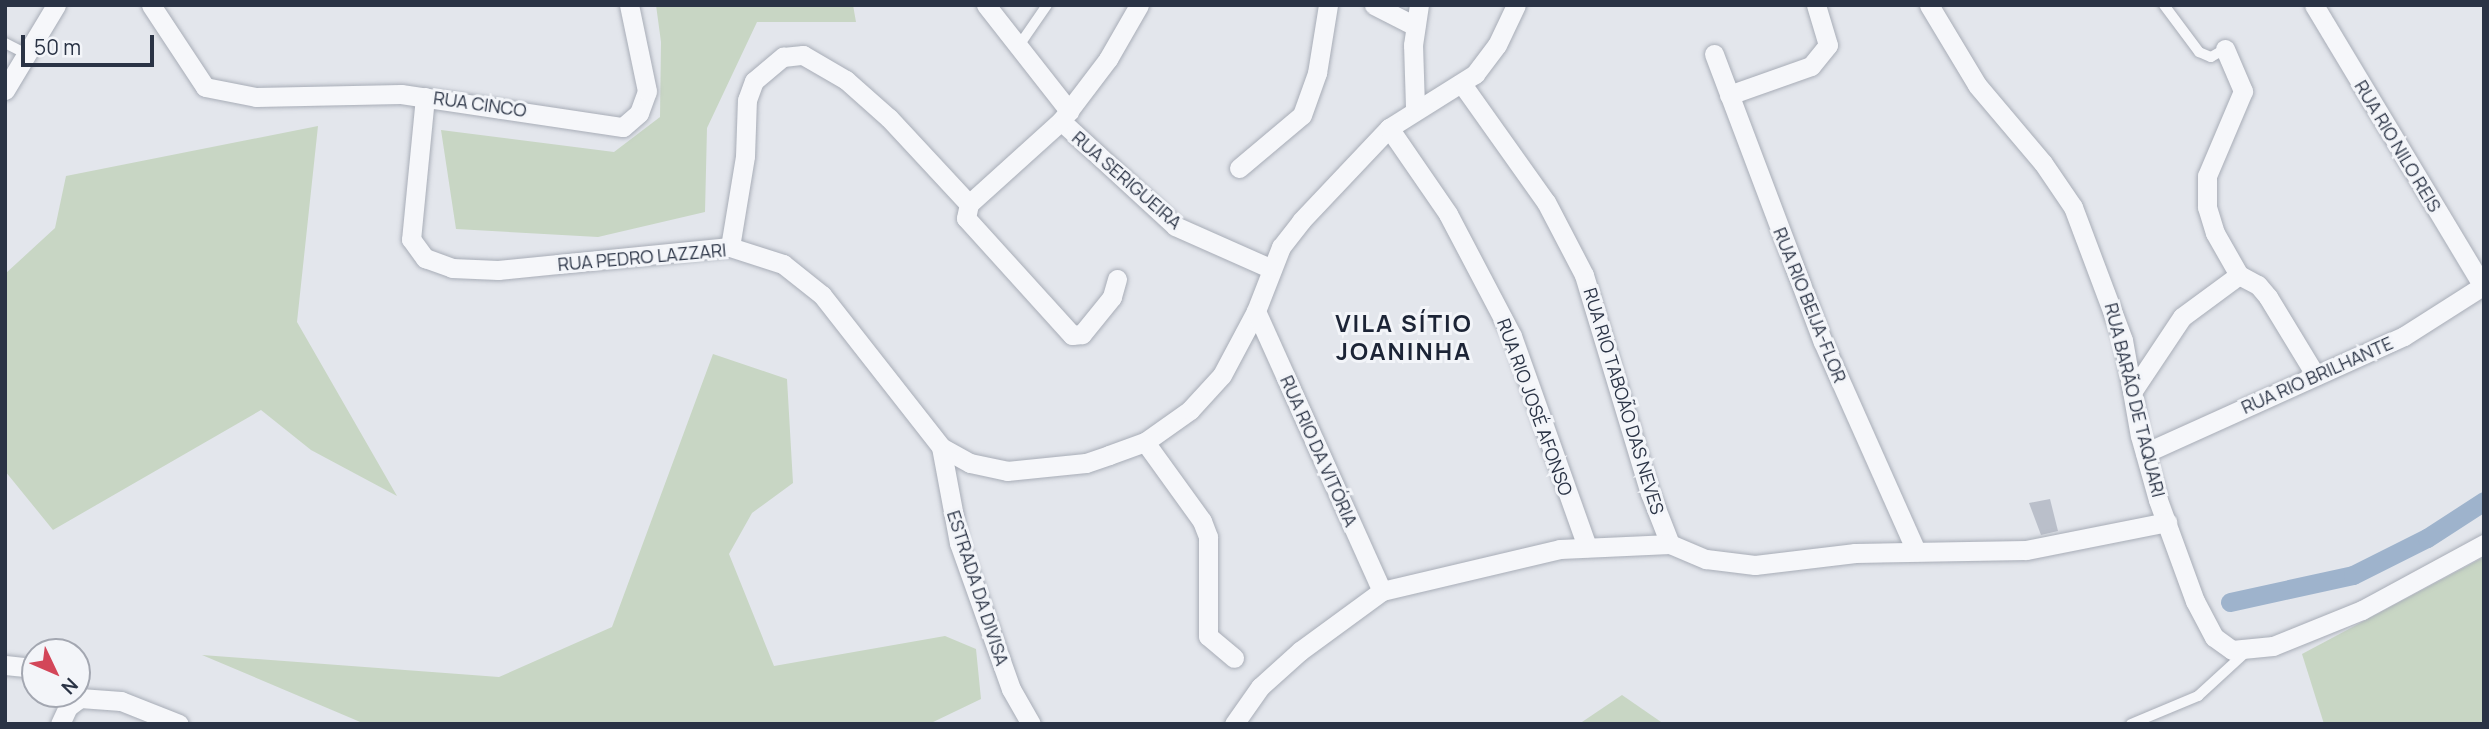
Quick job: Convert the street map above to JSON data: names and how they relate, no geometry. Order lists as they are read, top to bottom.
{
  "streets": {
    "street": [
      "RUA CINCO",
      "RUA RIO NILO REIS",
      "RUA SERIGUEIRA",
      "RUA PEDRO LAZZARI",
      "RUA RIO BEIJA-FLOR",
      "RUA RIO BRILHANTE",
      "RUA BARÃO DE TAQUARI",
      "RUA RIO TABOÃO DAS NEVES",
      "RUA RIO JOSÉ AFONSO",
      "RUA RIO DA VITÓRIA",
      "ESTRADA DA DIVISA"
    ]
  },
  "crossings": [
    ["RUA CINCO", "RUA PEDRO LAZZARI"],
    ["RUA RIO NILO REIS", "RUA RIO BRILHANTE"],
    ["RUA PEDRO LAZZARI", "ESTRADA DA DIVISA"],
    ["RUA RIO BRILHANTE", "RUA BARÃO DE TAQUARI"]
  ],
  "districts": ["VILA SÍTIO JOANINHA"],
  "scale_bar": "50 m",
  "north": "bottom right"
}
